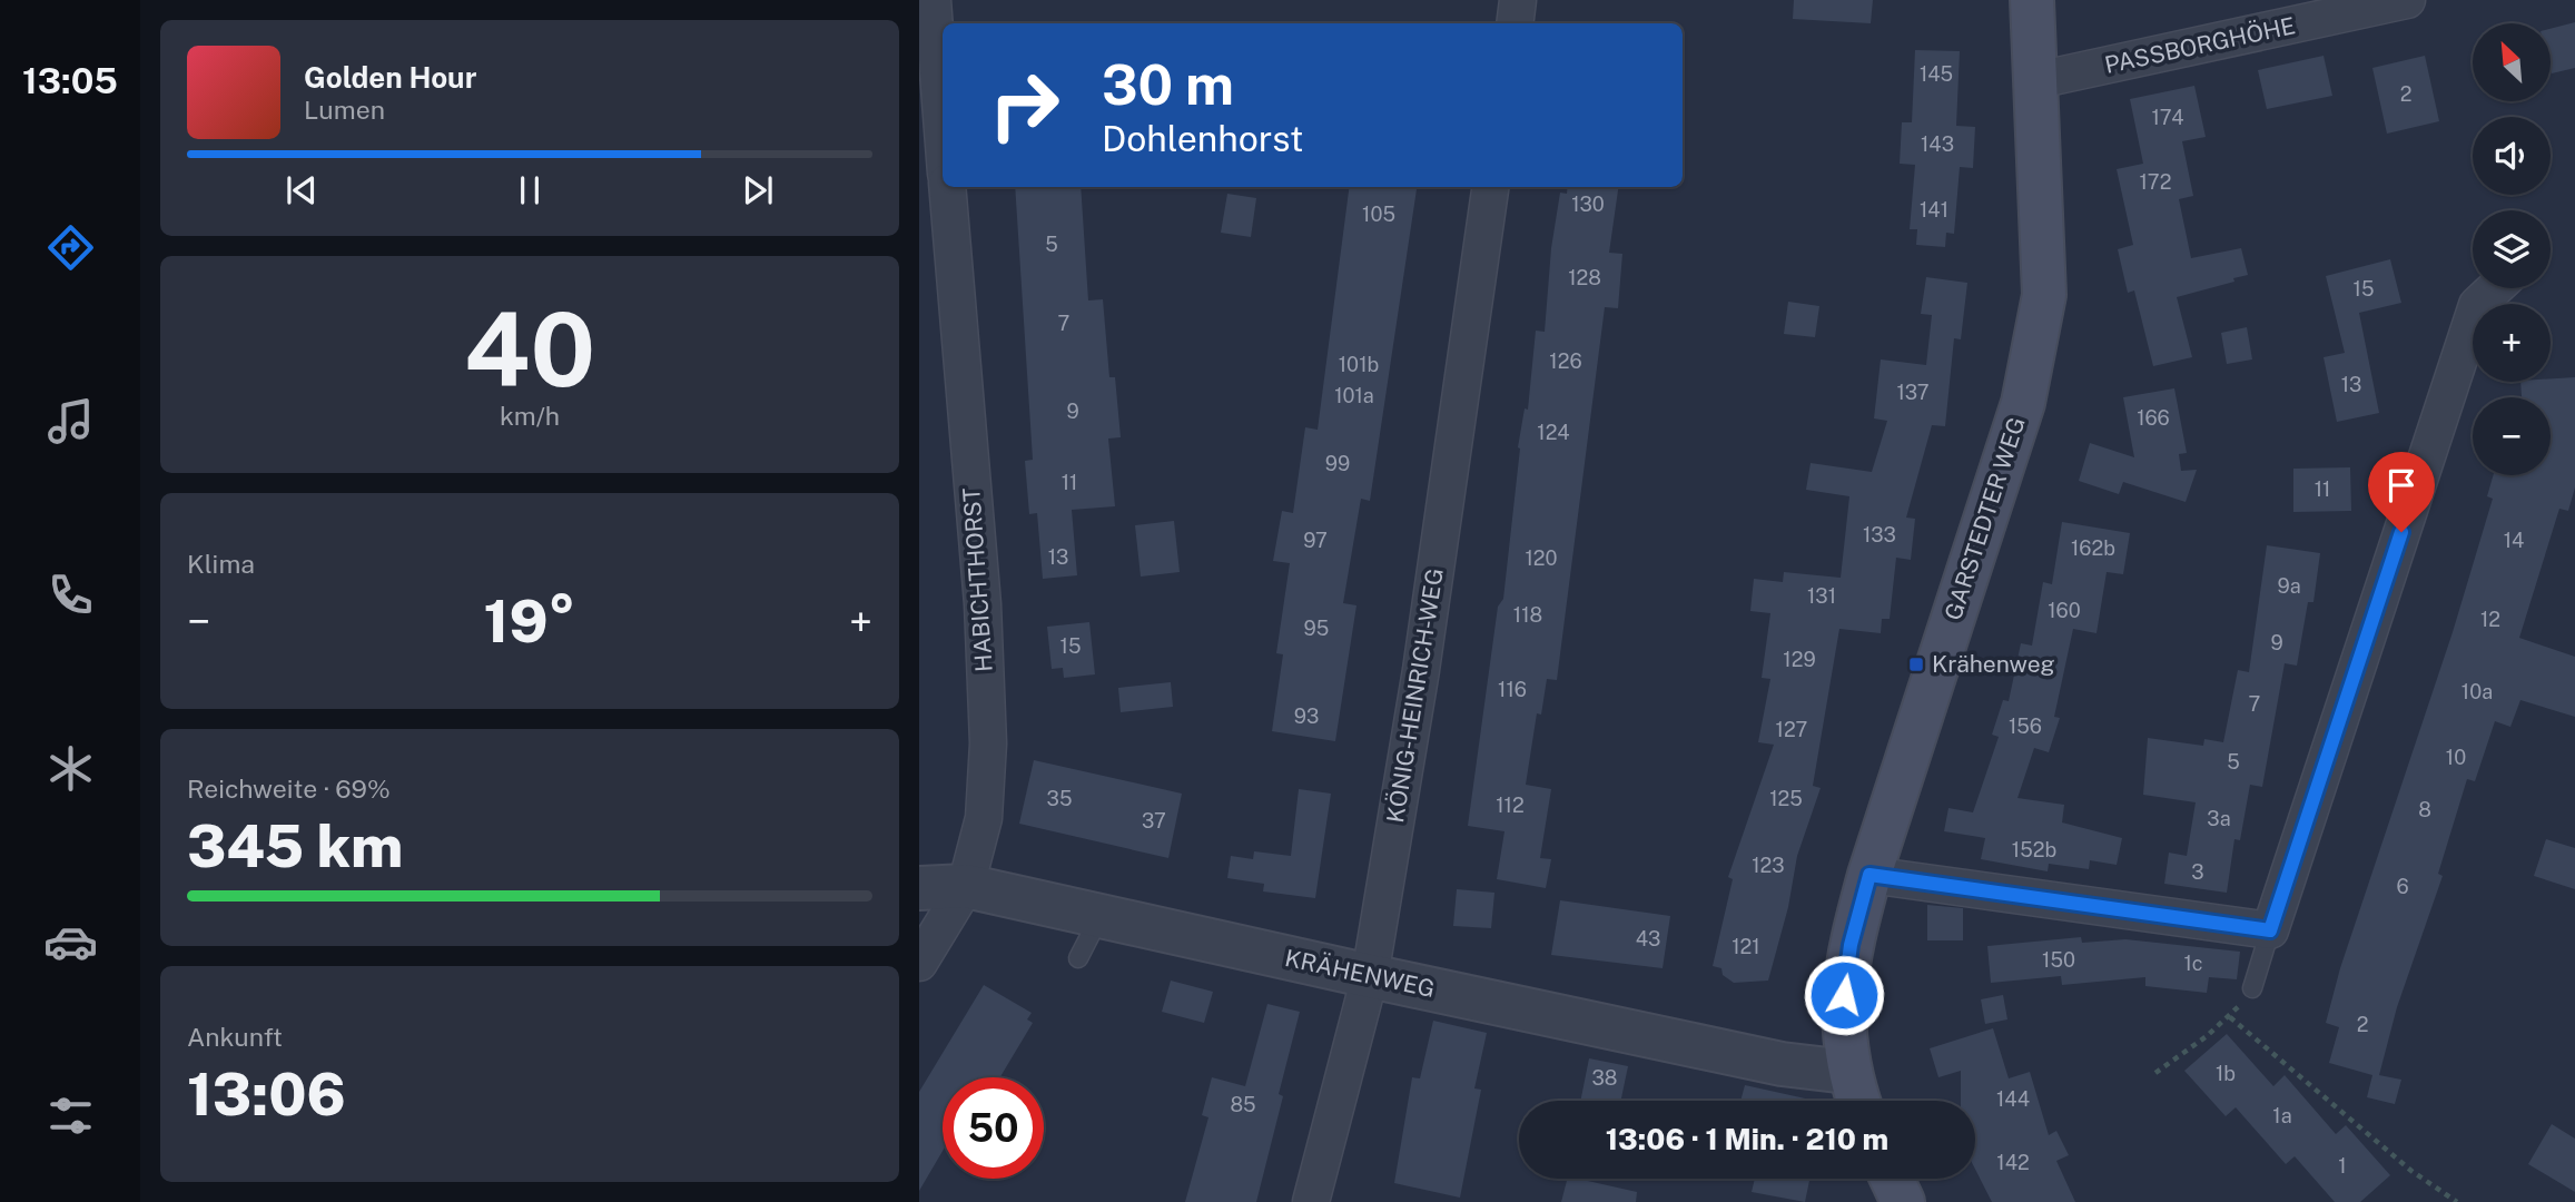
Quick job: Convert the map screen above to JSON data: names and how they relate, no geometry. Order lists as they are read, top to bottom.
{
  "streets": {
    "main road": ["GARSTEDTER WEG"],
    "street": [
      "PASSBORGHÖHE",
      "HABICHTHORST",
      "KÖNIG-HEINRICH-WEG",
      "KRÄHENWEG"
    ]
  },
  "crossings": [
    ["PASSBORGHÖHE", "GARSTEDTER WEG"],
    ["GARSTEDTER WEG", "KRÄHENWEG"],
    ["HABICHTHORST", "KRÄHENWEG"],
    ["KÖNIG-HEINRICH-WEG", "KRÄHENWEG"]
  ],
  "places": {
    "transit": ["Krähenweg"]
  },
  "house_numbers": [
    "145",
    "2",
    "174",
    "143",
    "172",
    "130",
    "141",
    "105",
    "5",
    "128",
    "15",
    "7",
    "126",
    "101b",
    "13",
    "137",
    "101a",
    "9",
    "166",
    "124",
    "99",
    "11",
    "11",
    "133",
    "97",
    "14",
    "162b",
    "13",
    "120",
    "9a",
    "131",
    "160",
    "118",
    "12",
    "95",
    "9",
    "15",
    "129",
    "116",
    "10a",
    "7",
    "93",
    "156",
    "127",
    "10",
    "5",
    "35",
    "125",
    "112",
    "8",
    "3a",
    "37",
    "152b",
    "123",
    "3",
    "6",
    "43",
    "121",
    "150",
    "1c",
    "2",
    "1b",
    "38",
    "144",
    "85",
    "1a",
    "142",
    "1"
  ],
  "north": "top left",
  "page": {
    "tabs": "13:05",
    "map_buttons": ["+", "−"],
    "turn": ["30 m", "Dohlenhorst"],
    "song": ["Golden Hour", "Lumen"],
    "tile": [
      ["40", "km/h"],
      "Klima",
      ["Reichweite · 69%", "345 km"],
      ["Ankunft", "13:06"]
    ],
    "heat": ["−", "19°", "+"],
    "limit": "50",
    "trip": "13:06 · 1 Min. · 210 m"
  }
}
